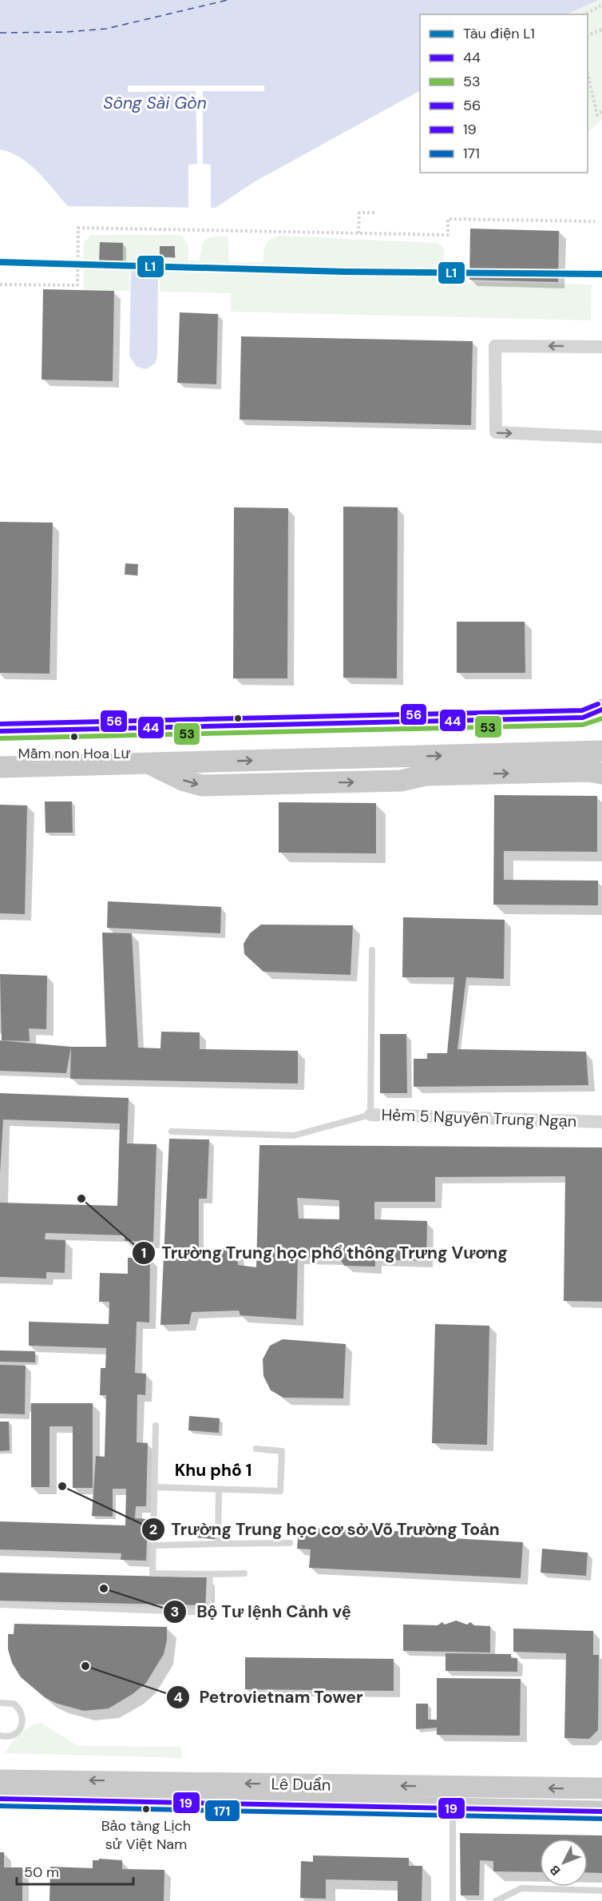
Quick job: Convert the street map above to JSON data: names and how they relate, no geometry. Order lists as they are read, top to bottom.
{
  "streets": {
    "main road": ["Lê Duẩn"],
    "street": ["Hẻm 5 Nguyễn Trung Ngạn"]
  },
  "districts": ["Khu phố 1"],
  "water": ["Sông Sài Gòn"],
  "places": [
    "Mầm non Hoa Lư",
    "Trường Trung học phổ thông Trưng Vương",
    "Trường Trung học cơ sở Võ Trường Toản",
    "Bộ Tư lệnh Cảnh vệ",
    "Petrovietnam Tower",
    "Bảo tàng Lịch sử Việt Nam"
  ],
  "lines": [
    "metro line L1",
    "transit line 56",
    "transit line 44",
    "transit line 53",
    "transit line 19",
    "transit line 171"
  ],
  "legend": [
    "Tàu điện L1",
    "44",
    "53",
    "56",
    "19",
    "171"
  ],
  "scale_bar": "50 m",
  "north": "bottom left"
}
